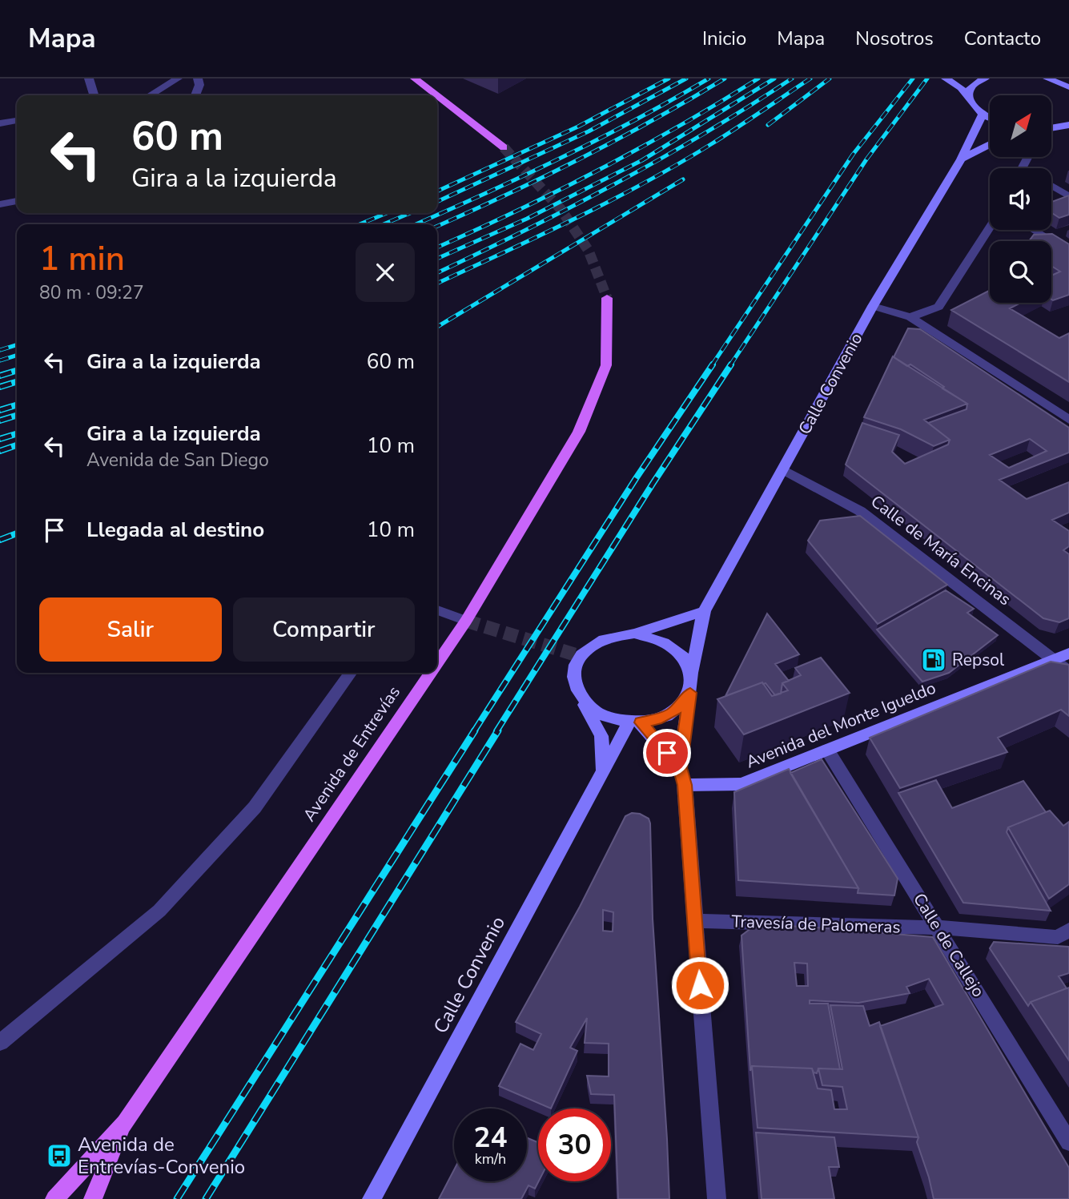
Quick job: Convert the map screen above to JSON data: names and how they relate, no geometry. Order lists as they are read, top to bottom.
{
  "streets": {
    "main road": ["Avenida de Entrevías"],
    "street": [
      "Calle Convenio",
      "Calle de María Encinas",
      "Avenida del Monte Igueldo",
      "Travesía de Palomeras",
      "Calle de Callejo"
    ]
  },
  "crossings": [
    ["Calle Convenio", "Calle de María Encinas"],
    ["Calle de María Encinas", "Avenida del Monte Igueldo"],
    ["Avenida del Monte Igueldo", "Calle de Callejo"],
    ["Travesía de Palomeras", "Calle de Callejo"]
  ],
  "places": {
    "fuel station": ["Repsol"],
    "bus stop": ["Avenida de Entrevías-Convenio"]
  },
  "north": "top right",
  "page": {
    "header": "Mapa",
    "nav": [
      "Inicio",
      "Mapa",
      "Nosotros",
      "Contacto"
    ],
    "turn": ["60 m", "Gira a la izquierda"],
    "heading": ["1 min", "80 m · 09:27"],
    "list": [
      {
        "name": "Gira a la izquierda",
        "value": "60 m"
      },
      {
        "name": "Gira a la izquierda",
        "note": "Avenida de San Diego",
        "value": "10 m"
      },
      {
        "name": "Llegada al destino",
        "value": "10 m"
      }
    ],
    "buttons": ["Salir", "Compartir"],
    "speed": "24 km/h",
    "limit": "30"
  }
}
